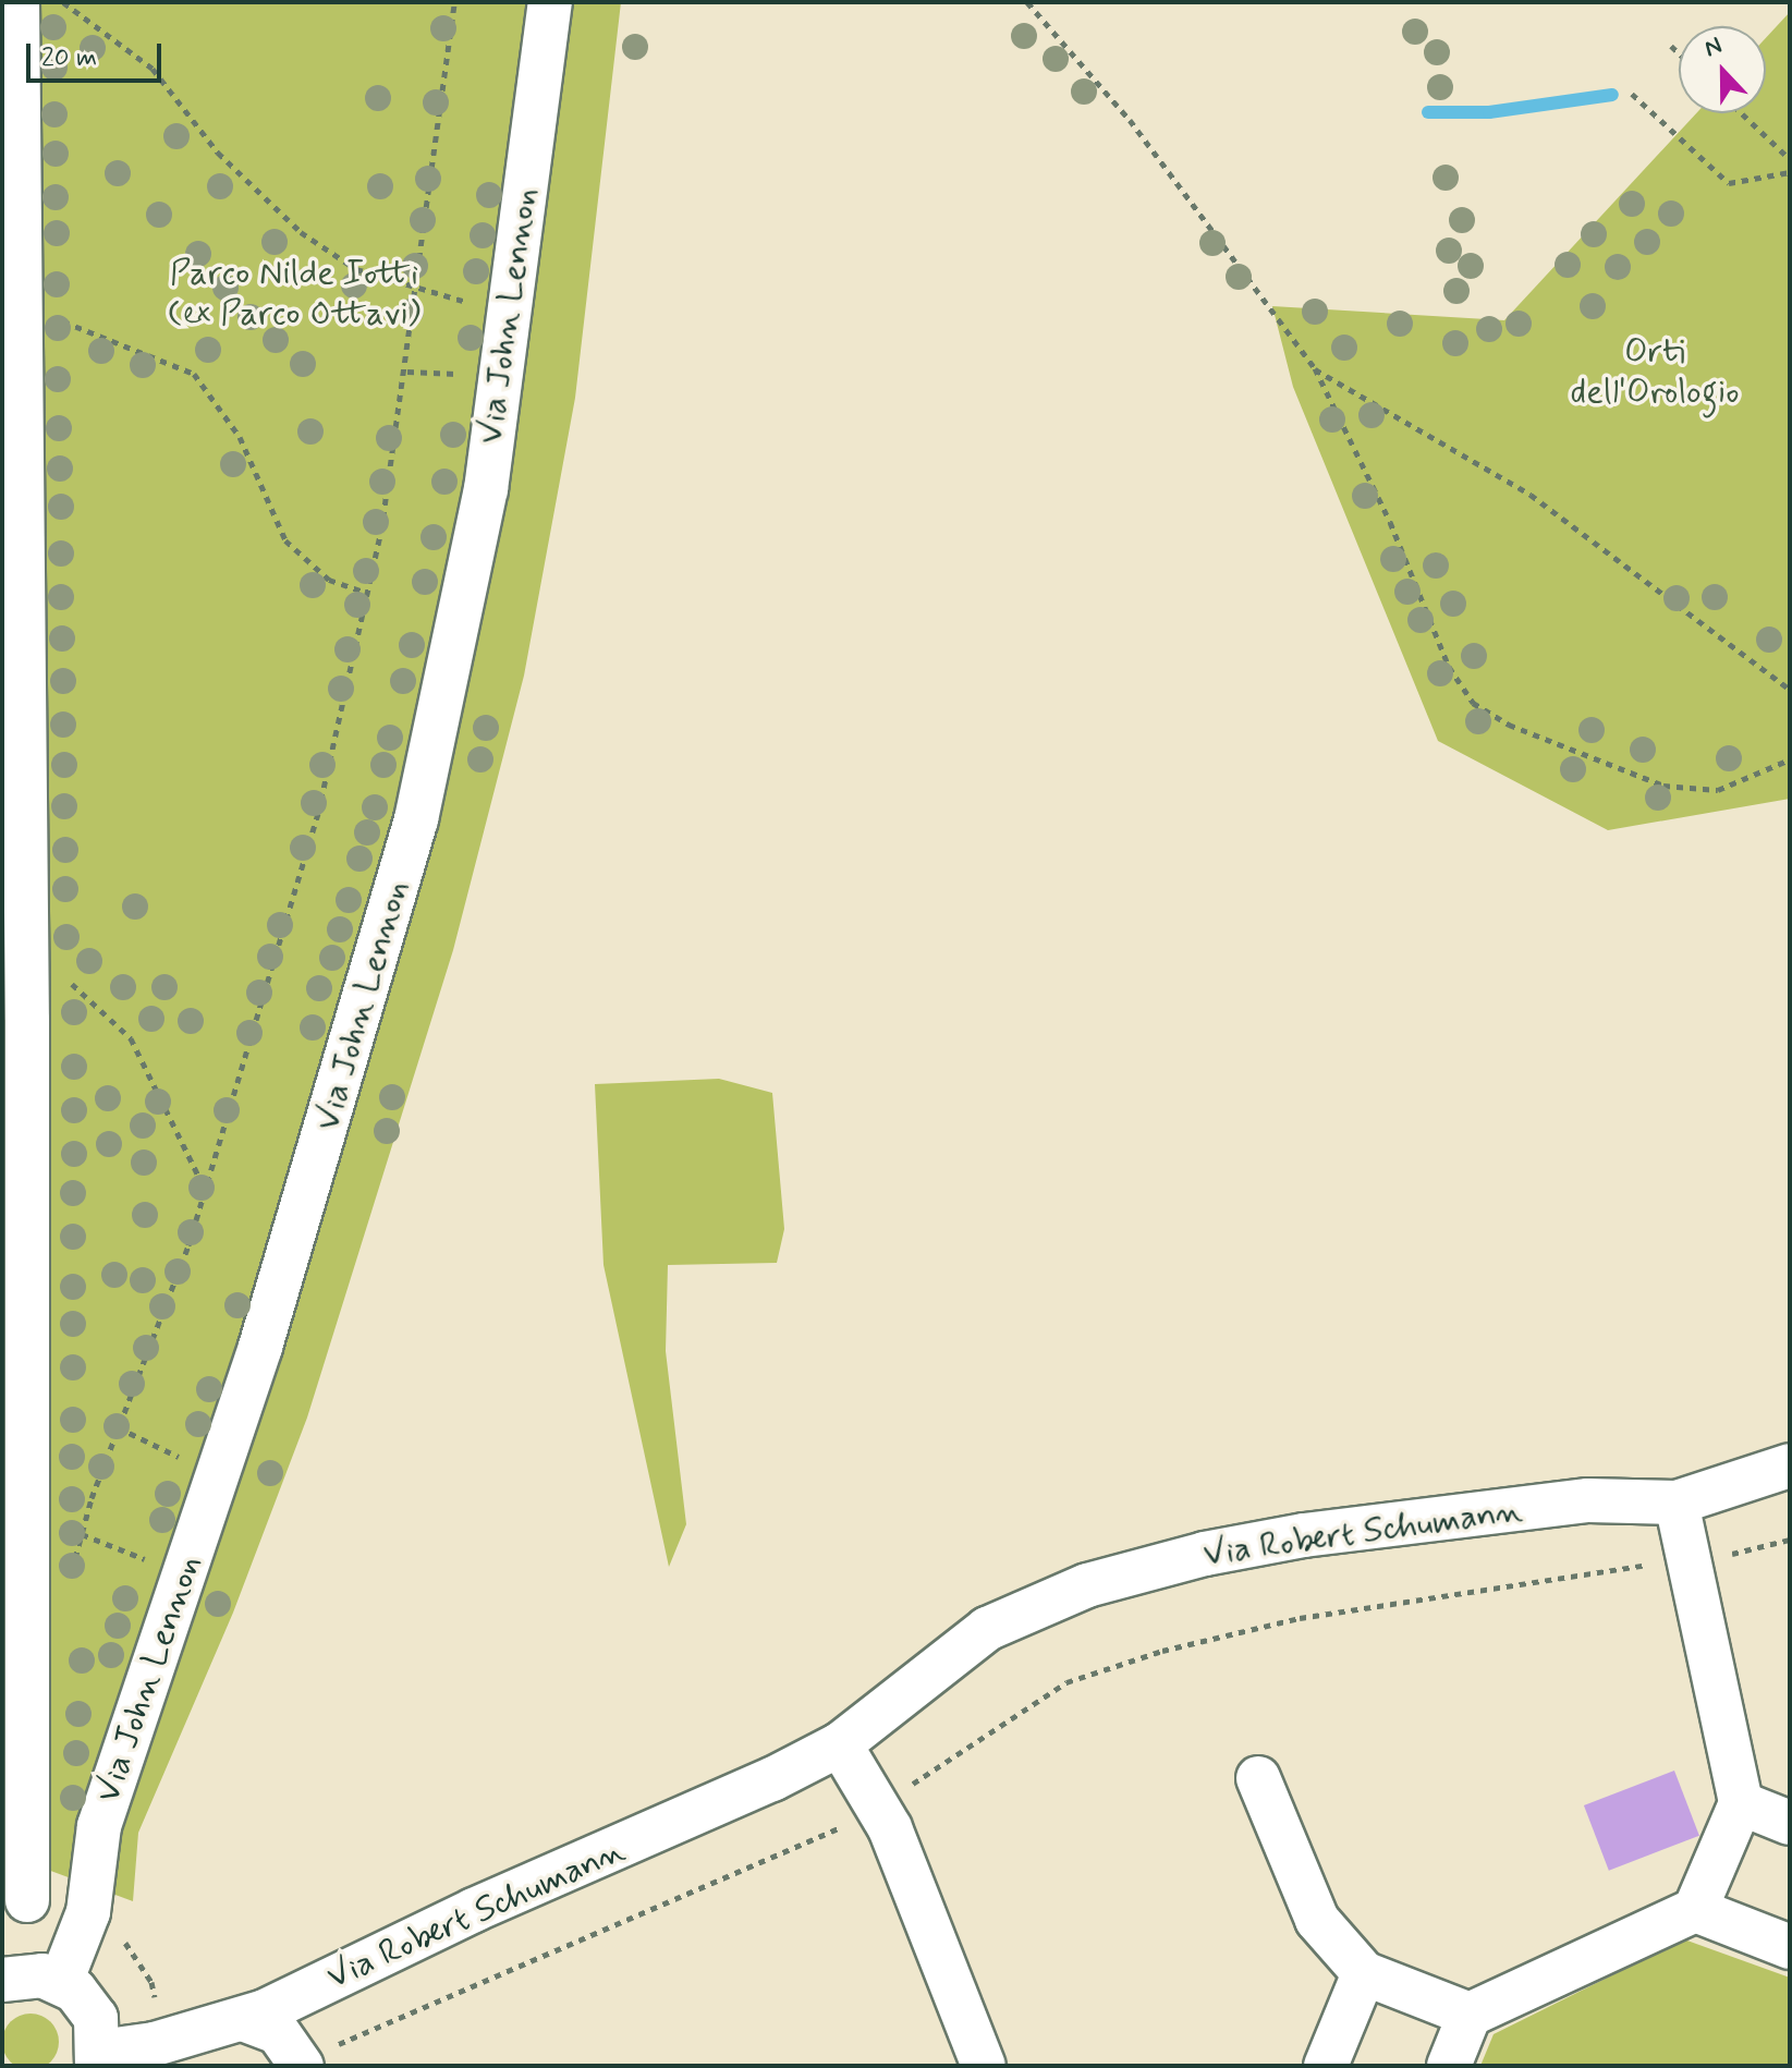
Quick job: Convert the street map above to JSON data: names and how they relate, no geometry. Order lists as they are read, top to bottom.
{
  "streets": {
    "street": ["Via John Lennon", "Via Robert Schumann"]
  },
  "parks": ["Parco Nilde Iotti (ex Parco Ottavi)", "Orti dell'Orologio"],
  "scale_bar": "20 m",
  "north": "top"
}
